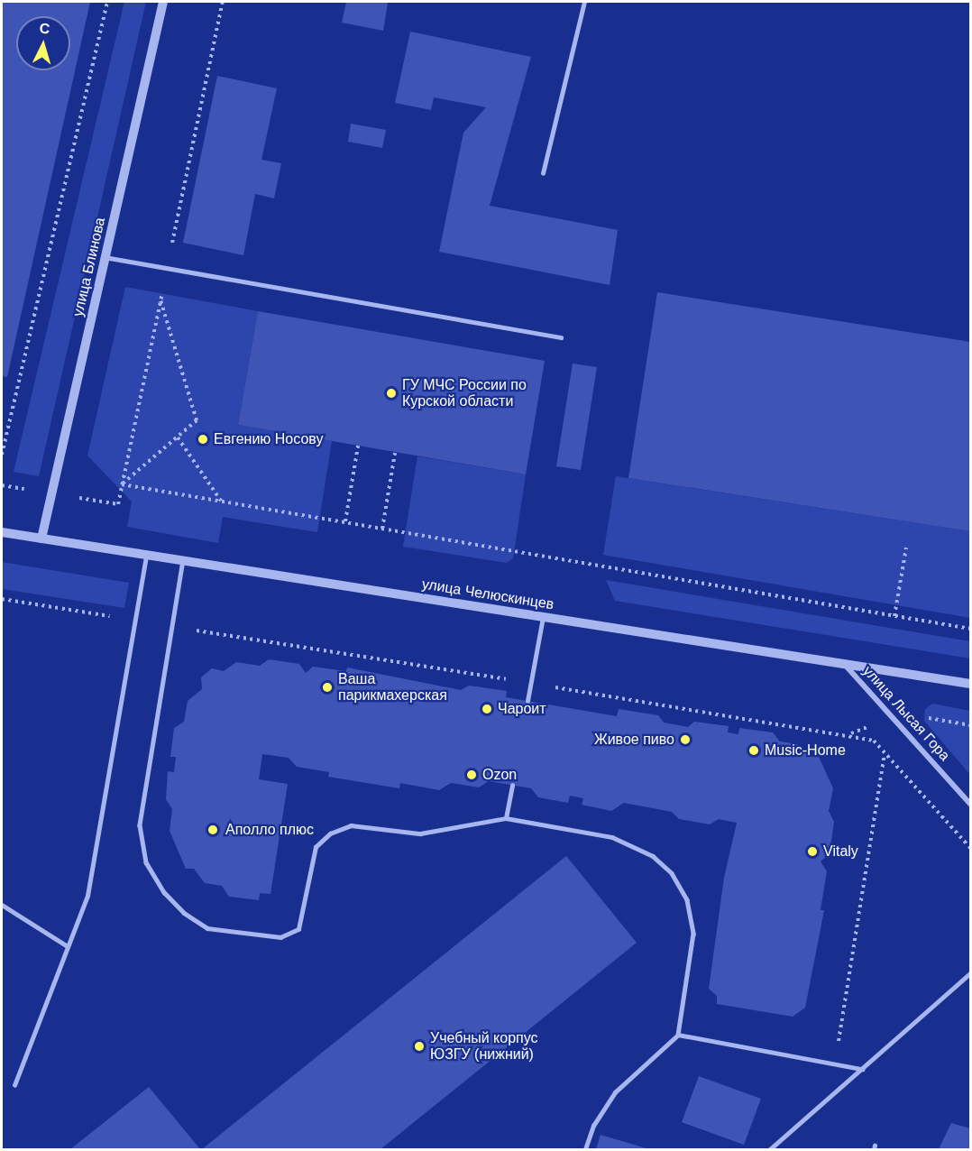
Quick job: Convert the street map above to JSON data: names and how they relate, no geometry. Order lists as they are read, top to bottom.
{
  "streets": {
    "street": ["улица Блинова", "улица Челюскинцев", "улица Лысая Гора"]
  },
  "crossings": [
    ["улица Блинова", "улица Челюскинцев"],
    ["улица Челюскинцев", "улица Лысая Гора"]
  ],
  "places": [
    "ГУ МЧС России по Курской области",
    "Евгению Носову",
    "Ваша парикмахерская",
    "Чароит",
    "Живое пиво",
    "Music-Home",
    "Ozon",
    "Аполло плюс",
    "Vitaly",
    "Учебный корпус ЮЗГУ (нижний)"
  ],
  "north": "top"
}
